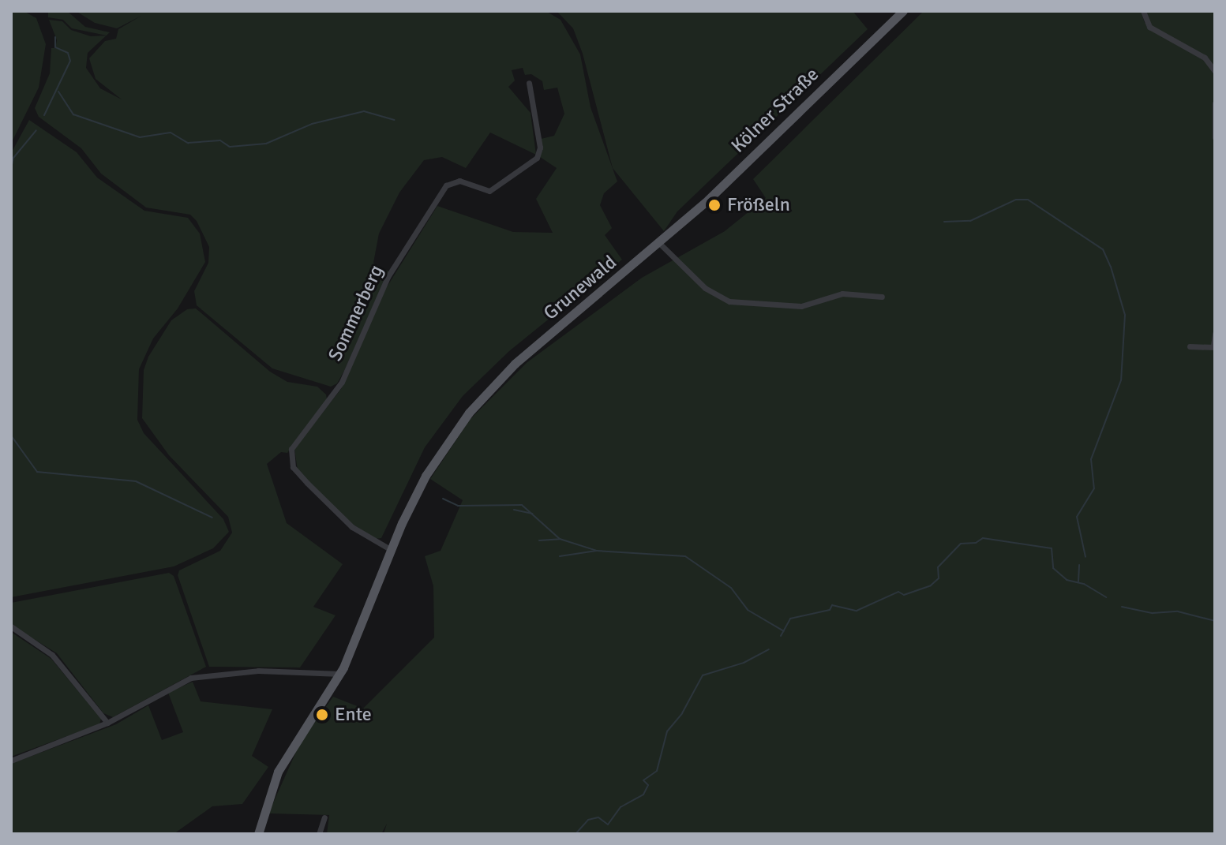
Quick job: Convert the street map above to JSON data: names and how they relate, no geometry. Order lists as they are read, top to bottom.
{
  "streets": {
    "main road": ["Kölner Straße", "Grunewald"],
    "street": ["Sommerberg"]
  },
  "crossings": [
    ["Kölner Straße", "Grunewald"],
    ["Grunewald", "Sommerberg"]
  ],
  "places": ["Frößeln", "Ente"]
}
